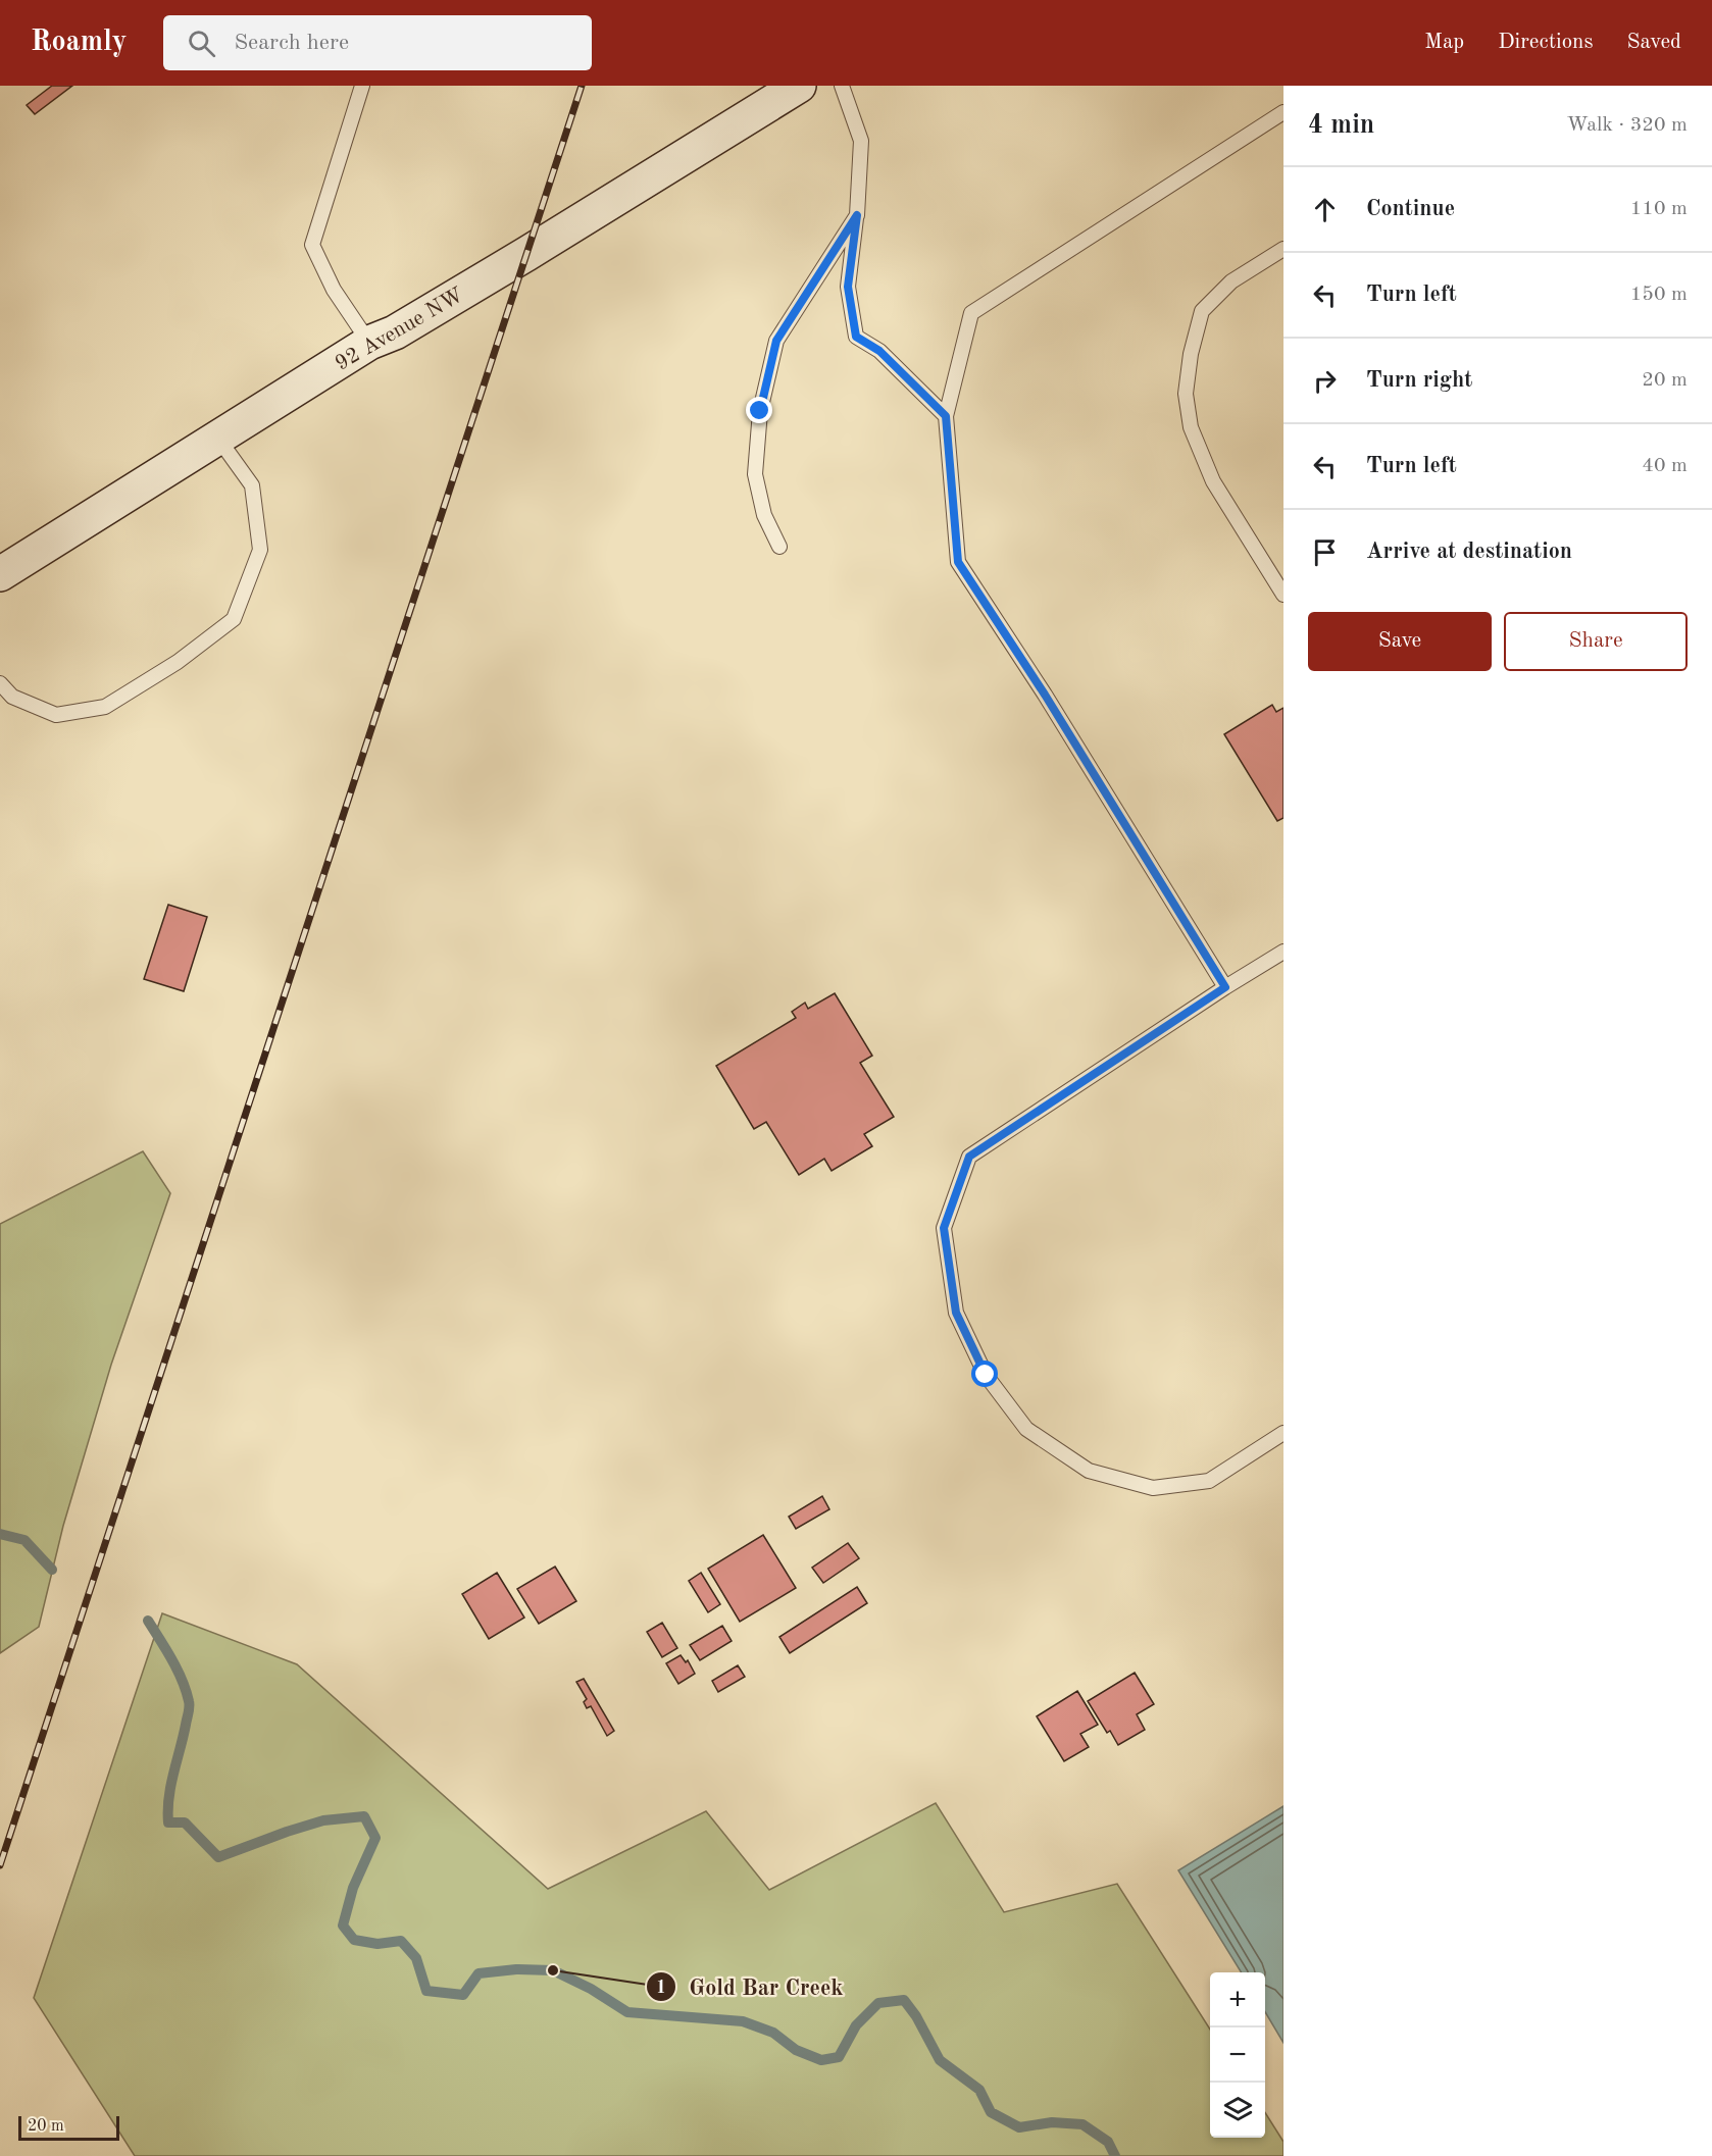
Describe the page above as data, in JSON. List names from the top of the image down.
{
  "streets": {
    "main road": ["92 Avenue NW"]
  },
  "places": ["Gold Bar Creek"],
  "scale_bar": "20 m",
  "page": {
    "header": "Roamly",
    "search": "Search here",
    "nav": ["Map", "Directions", "Saved"],
    "heading": ["4 min", "Walk · 320 m"],
    "list": [
      ["Continue", "110 m"],
      ["Turn left", "150 m"],
      ["Turn right", "20 m"],
      ["Turn left", "40 m"],
      "Arrive at destination"
    ],
    "buttons": ["Save", "Share"],
    "map_buttons": ["+", "−"],
    "scale": "20 m"
  }
}
